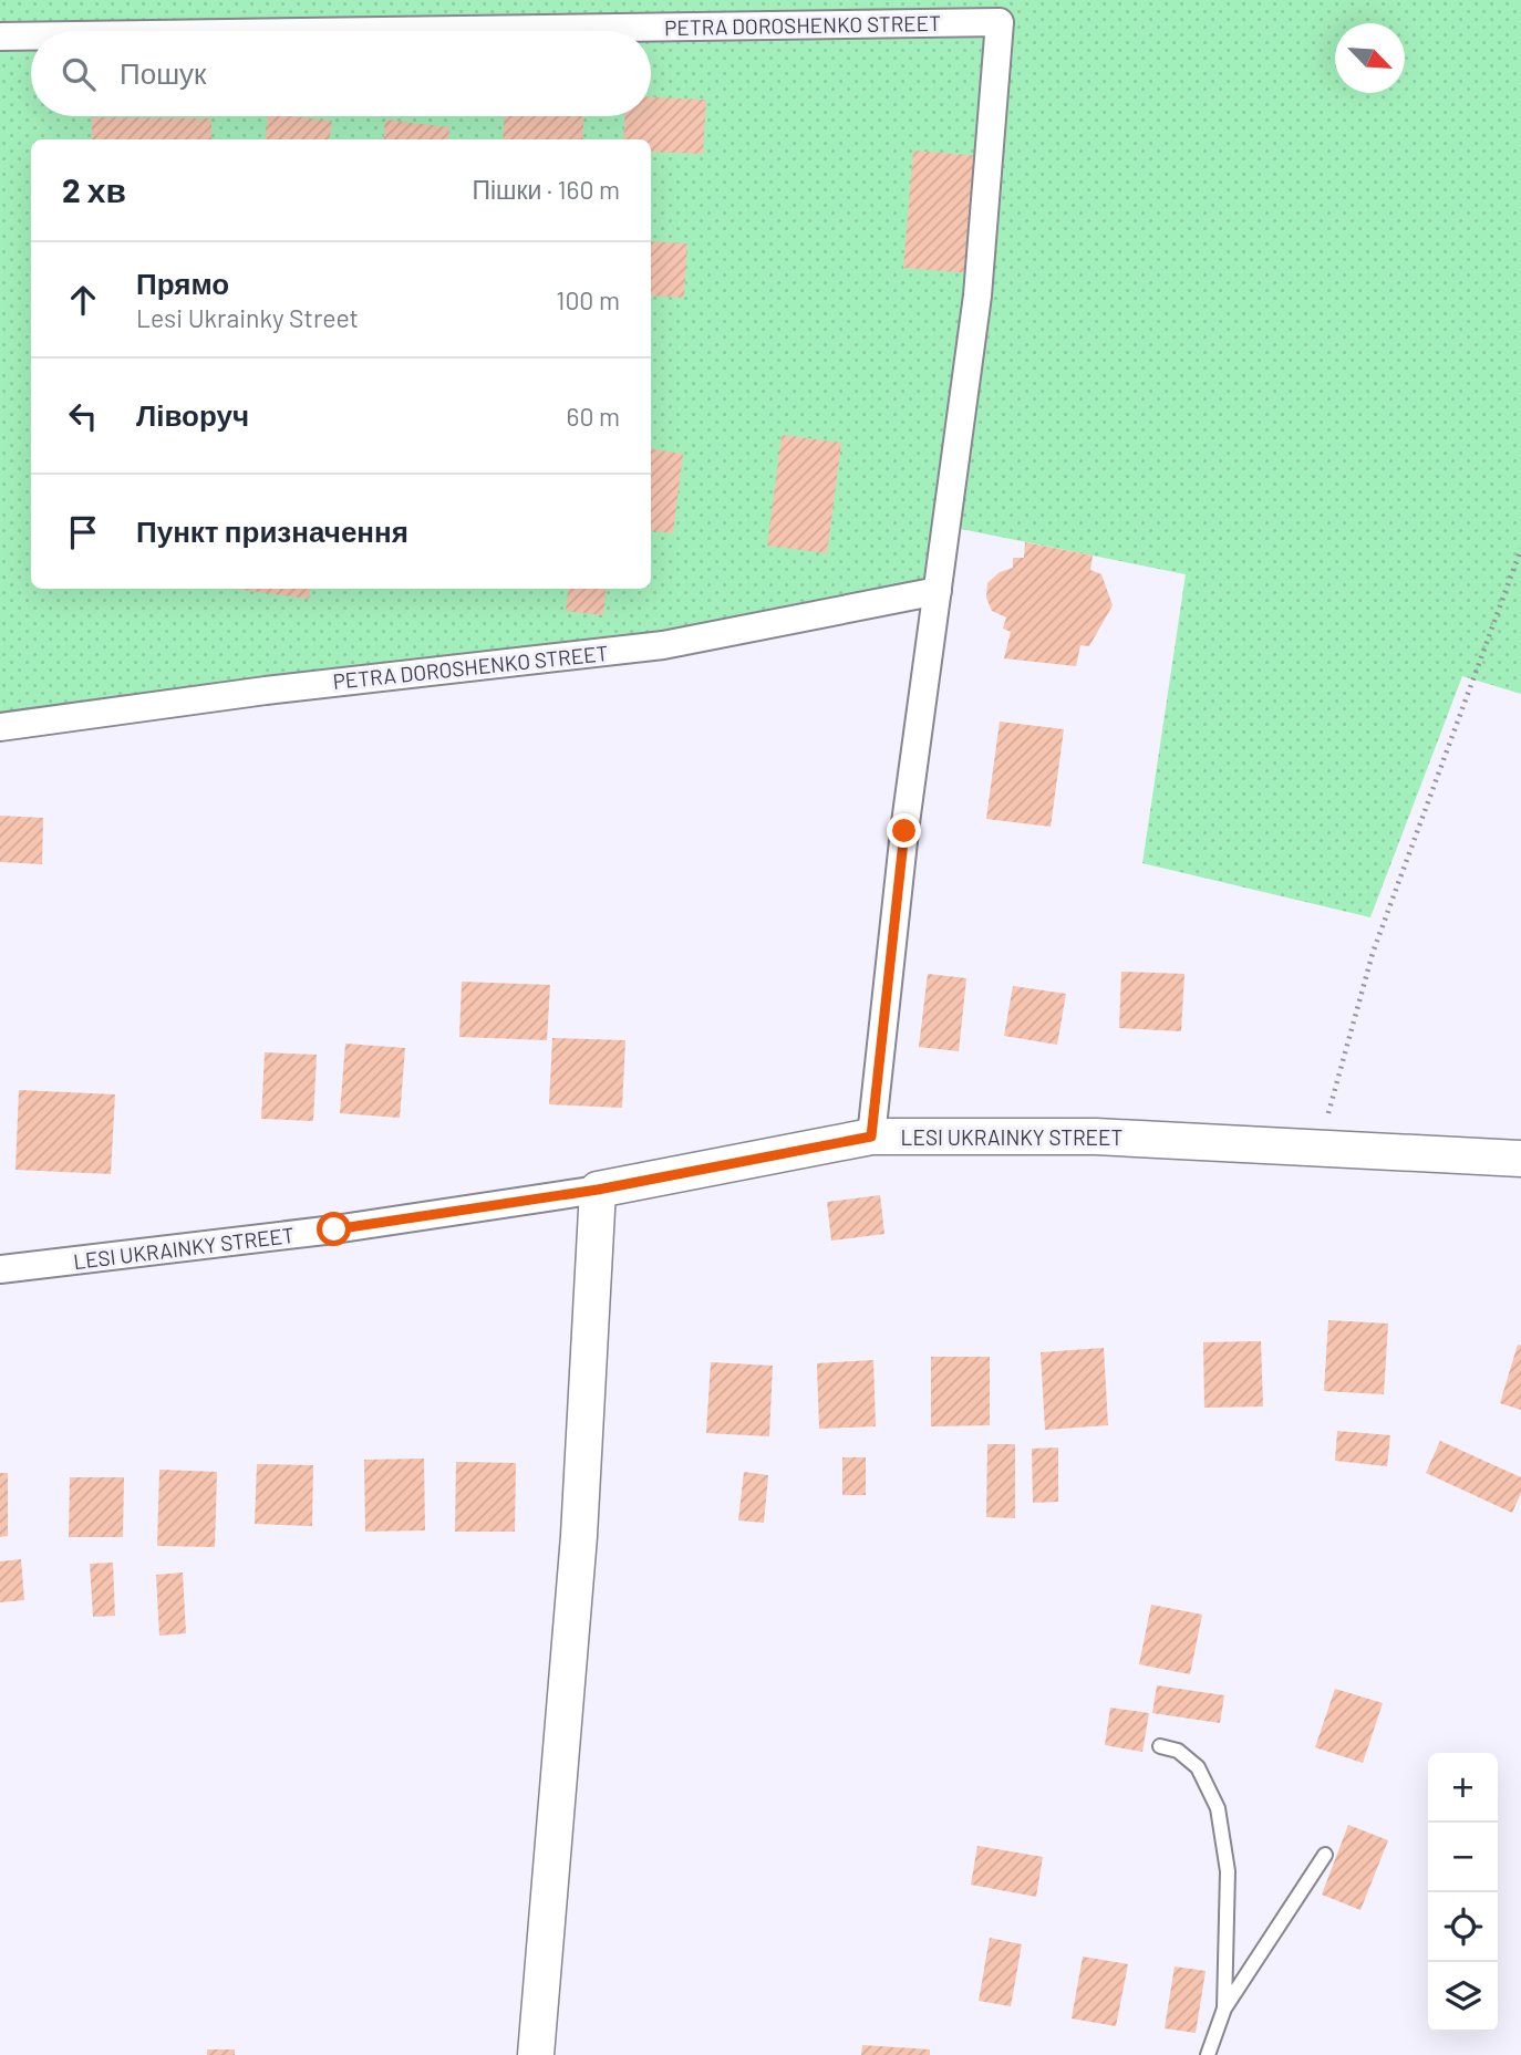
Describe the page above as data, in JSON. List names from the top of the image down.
{
  "streets": {
    "street": ["PETRA DOROSHENKO STREET", "LESI UKRAINKY STREET"]
  },
  "north": "bottom right",
  "page": {
    "search": "Пошук",
    "heading": ["2 хв", "Пішки · 160 m"],
    "list": [
      ["Прямо", "Lesi Ukrainky Street", "100 m"],
      ["Ліворуч", "60 m"],
      "Пункт призначення"
    ],
    "map_buttons": ["+", "−"]
  }
}
